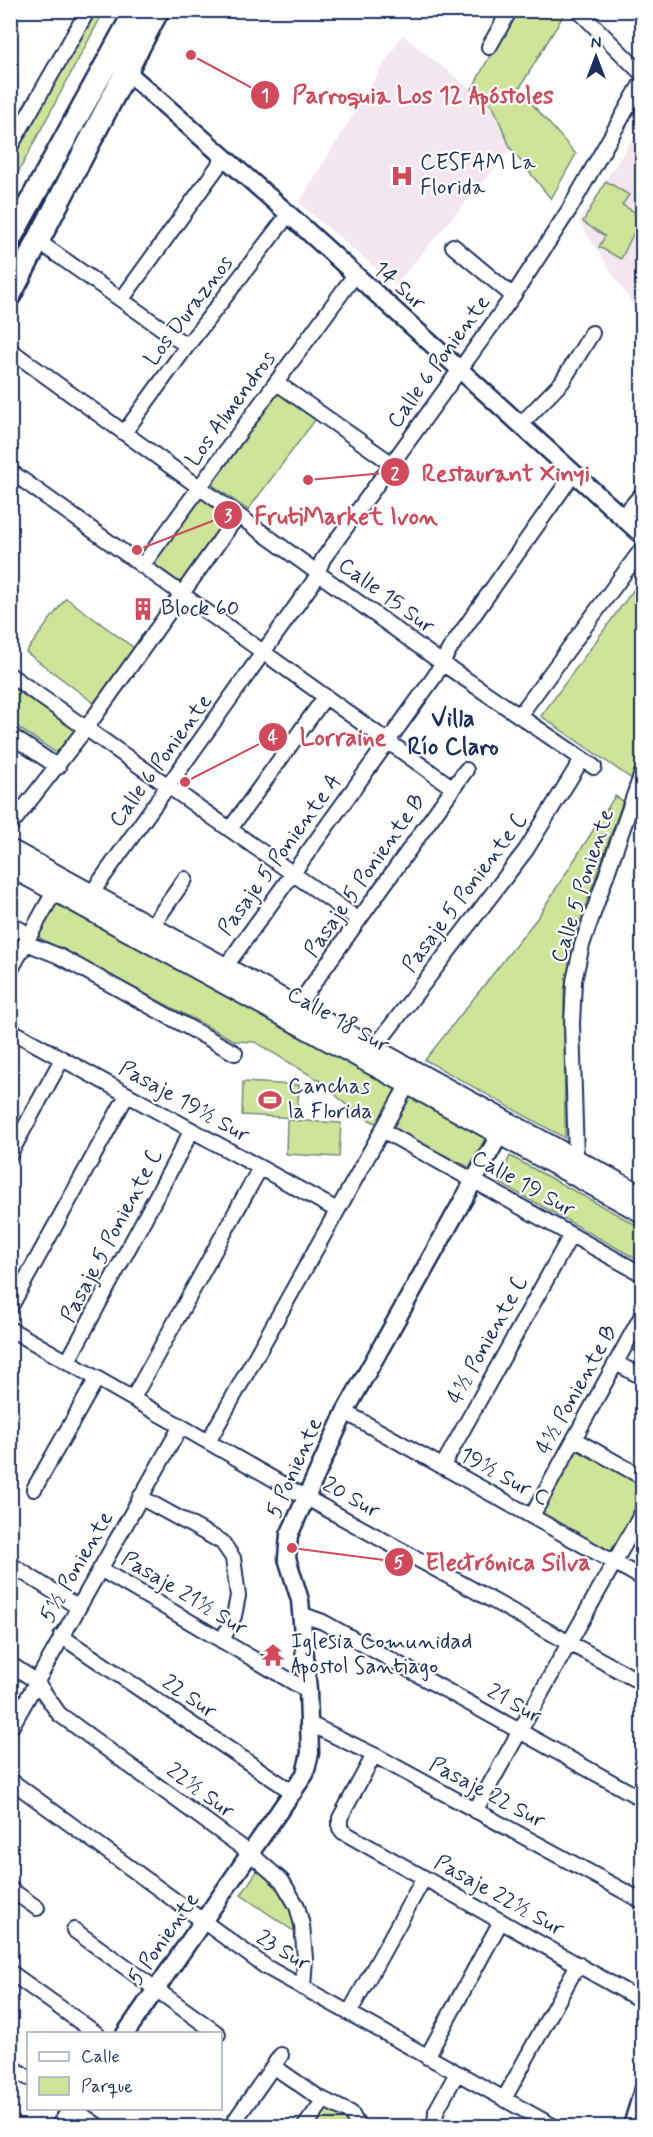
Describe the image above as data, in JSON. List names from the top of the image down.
{
  "streets": {
    "main road": ["Calle 18 Sur"],
    "street": [
      "14 Sur",
      "Los Duraznos",
      "Calle 6 Poniente",
      "Los Almendros",
      "Calle 15 Sur",
      "Pasaje 5 Poniente A",
      "Pasaje 5 Poniente B",
      "Calle 5 Poniente",
      "Pasaje 5 Poniente C",
      "Pasaje 19½ Sur",
      "Calle 19 Sur",
      "4½ Poniente C",
      "4½ Poniente B",
      "5 Poniente",
      "19½ Sur C",
      "20 Sur",
      "5½ Poniente",
      "Pasaje 21½ Sur",
      "22 Sur",
      "21 Sur",
      "22½ Sur",
      "Pasaje 22 Sur",
      "Pasaje 22½ Sur",
      "23 Sur"
    ]
  },
  "crossings": [
    ["14 Sur", "Los Duraznos"],
    ["14 Sur", "Calle 6 Poniente"],
    ["14 Sur", "Los Almendros"],
    ["14 Sur", "Pasaje 5 Poniente A"],
    ["Los Duraznos", "Calle 15 Sur"],
    ["Calle 6 Poniente", "Calle 15 Sur"],
    ["Calle 6 Poniente", "Calle 18 Sur"],
    ["Los Almendros", "Calle 15 Sur"],
    ["Calle 15 Sur", "Pasaje 5 Poniente A"],
    ["Calle 15 Sur", "Pasaje 5 Poniente C"],
    ["Pasaje 5 Poniente A", "Calle 18 Sur"],
    ["Pasaje 5 Poniente B", "Calle 18 Sur"],
    ["Calle 5 Poniente", "Calle 18 Sur"],
    ["Pasaje 5 Poniente C", "Calle 18 Sur"],
    ["Pasaje 5 Poniente C", "Pasaje 19½ Sur"],
    ["Pasaje 5 Poniente C", "20 Sur"],
    ["Calle 18 Sur", "5 Poniente"],
    ["Calle 19 Sur", "4½ Poniente C"],
    ["Calle 19 Sur", "5 Poniente"],
    ["4½ Poniente C", "19½ Sur C"],
    ["4½ Poniente B", "19½ Sur C"],
    ["5 Poniente", "19½ Sur C"],
    ["5 Poniente", "20 Sur"],
    ["5 Poniente", "Pasaje 21½ Sur"],
    ["5 Poniente", "22 Sur"],
    ["5 Poniente", "21 Sur"],
    ["5 Poniente", "22½ Sur"],
    ["5 Poniente", "Pasaje 22 Sur"],
    ["5 Poniente", "23 Sur"],
    ["20 Sur", "5½ Poniente"],
    ["5½ Poniente", "Pasaje 21½ Sur"],
    ["5½ Poniente", "22 Sur"],
    ["5½ Poniente", "22½ Sur"],
    ["22½ Sur", "23 Sur"],
    ["Pasaje 22 Sur", "Pasaje 22½ Sur"]
  ],
  "districts": ["Villa Río Claro"],
  "places": {
    "other": [
      "Parroquia Los 12 Apóstoles",
      "Restaurant Xinyi",
      "FrutiMarket Ivon",
      "Lorraine",
      "Electrónica Silva"
    ],
    "hospital": ["CESFAM La Florida"],
    "building": ["Block 60"],
    "sports": ["Canchas la Florida"],
    "temple": ["Iglesia Comunidad Apostol Santiago"]
  },
  "legend": ["Calle", "Parque"],
  "north": "top"
}
